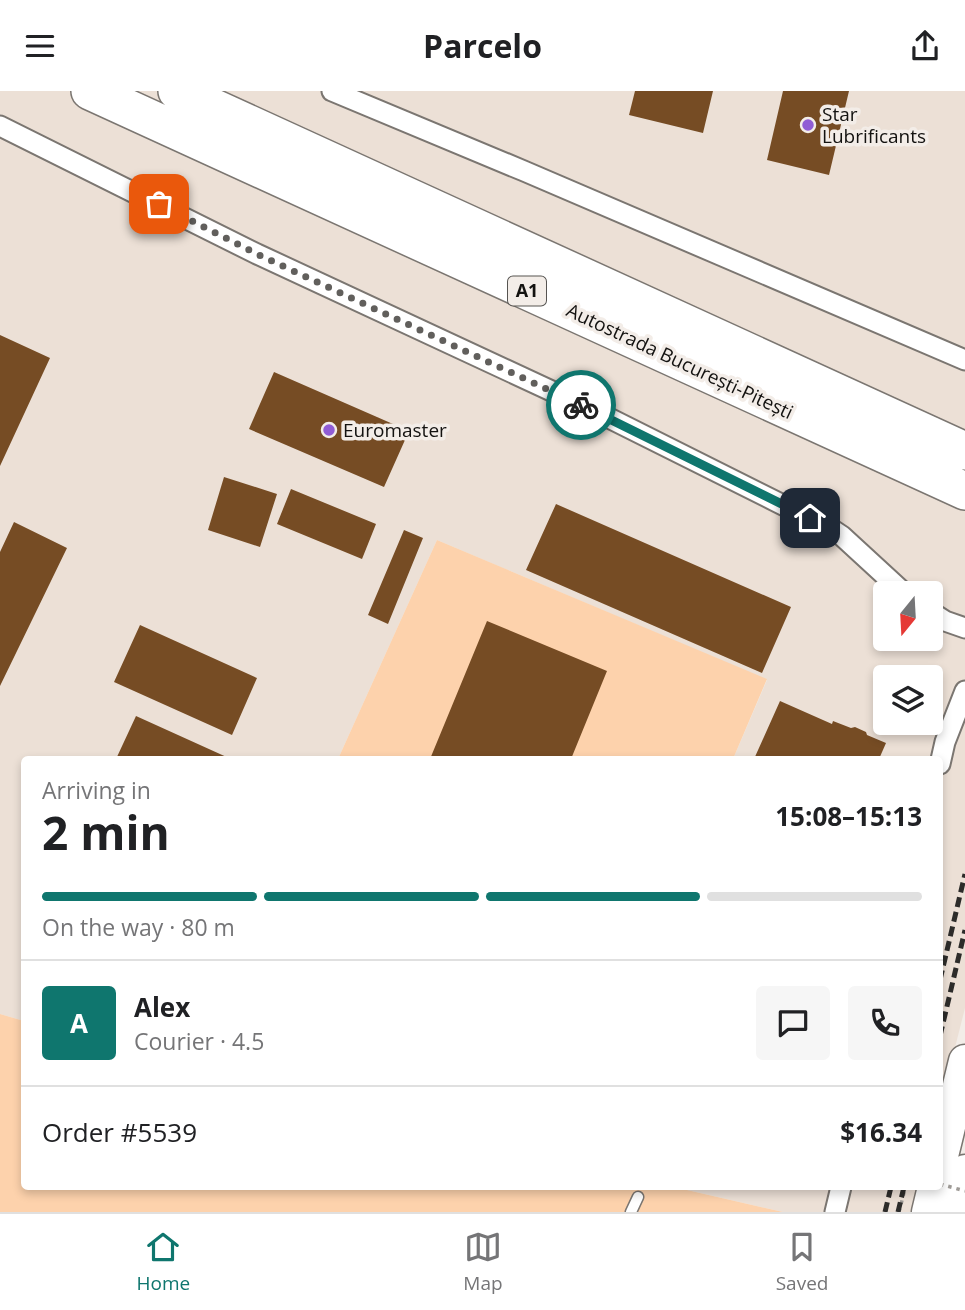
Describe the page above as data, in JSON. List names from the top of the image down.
{
  "streets": {
    "highway": ["A1", "Autostrada București-Pitești"]
  },
  "places": ["Star Lubrificants", "Euromaster"],
  "north": "bottom",
  "page": {
    "header": "Parcelo",
    "heading": ["2 min", "Arriving in", "15:08–15:13"],
    "panel": [
      "Alex",
      "Courier · 4.5",
      "Order #5539",
      "$16.34"
    ],
    "bar": "On the way · 80 m",
    "round": "A",
    "tabs": ["Home", "Map", "Saved"]
  }
}
